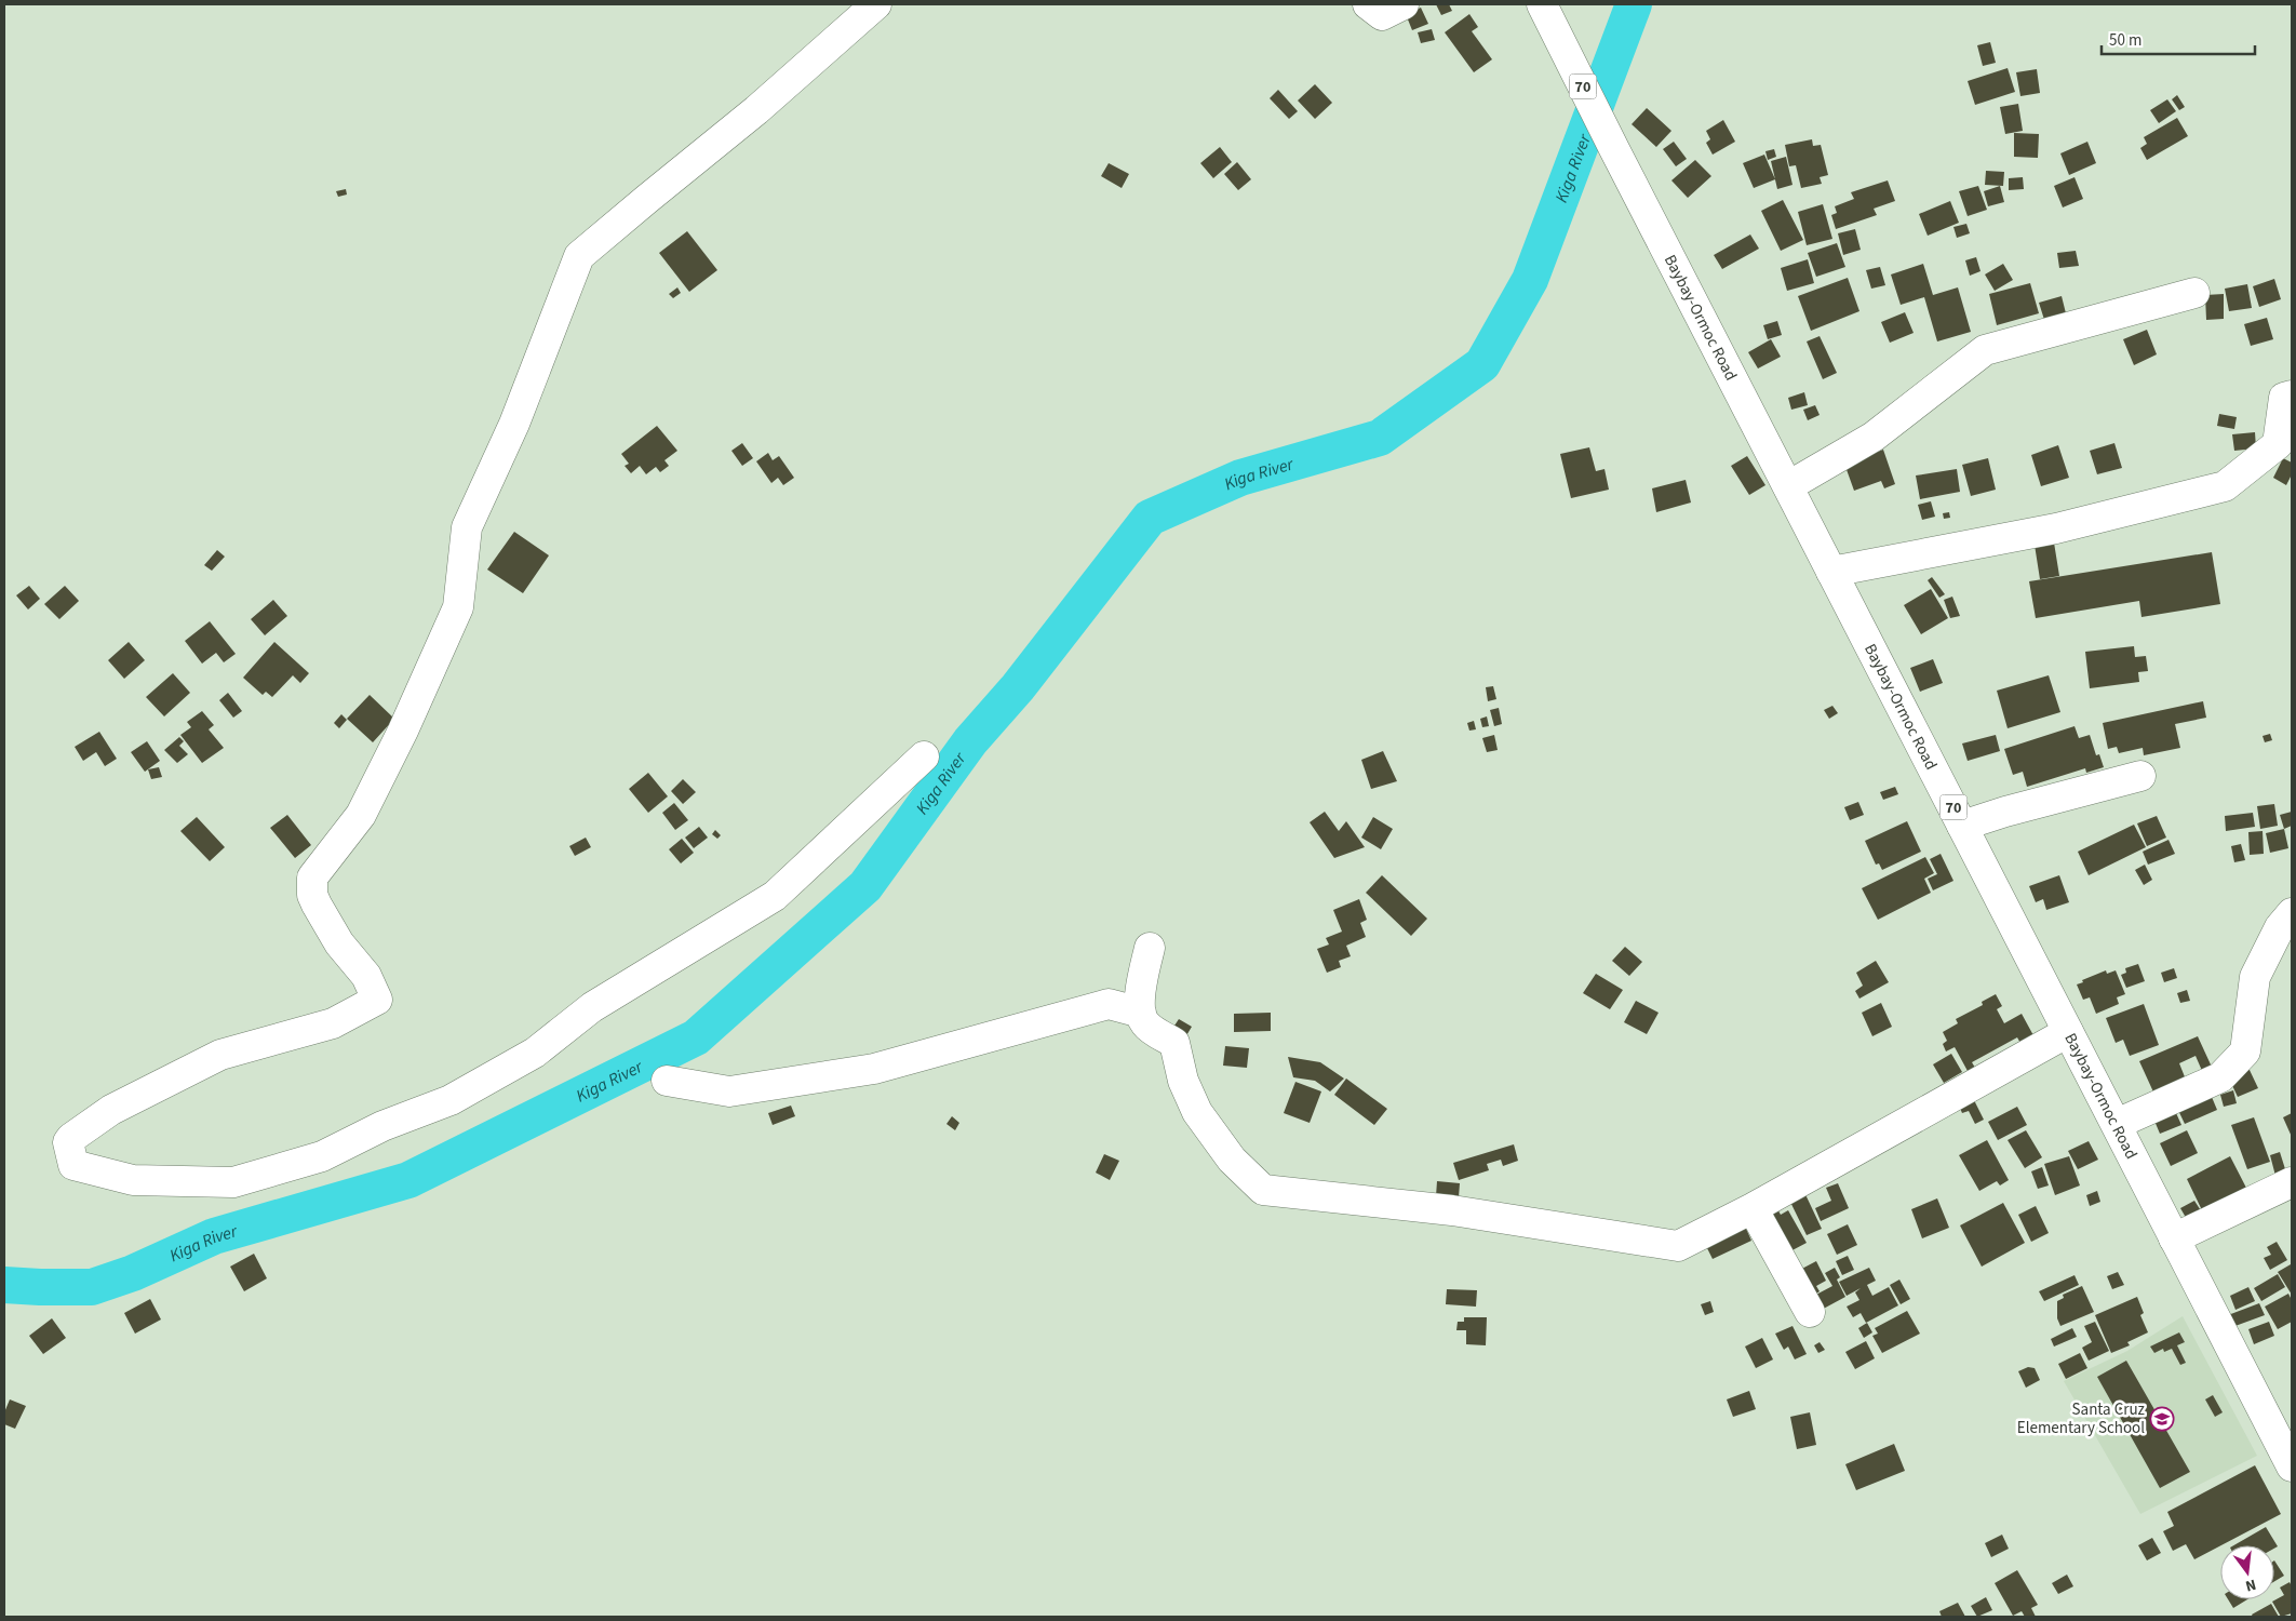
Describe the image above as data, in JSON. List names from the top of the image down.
{
  "streets": {
    "main road": ["70", "Baybay-Ormoc Road"]
  },
  "water": ["Kiga River"],
  "places": {
    "school or university": ["Santa Cruz Elementary School"]
  },
  "scale_bar": "50 m",
  "north": "bottom"
}
